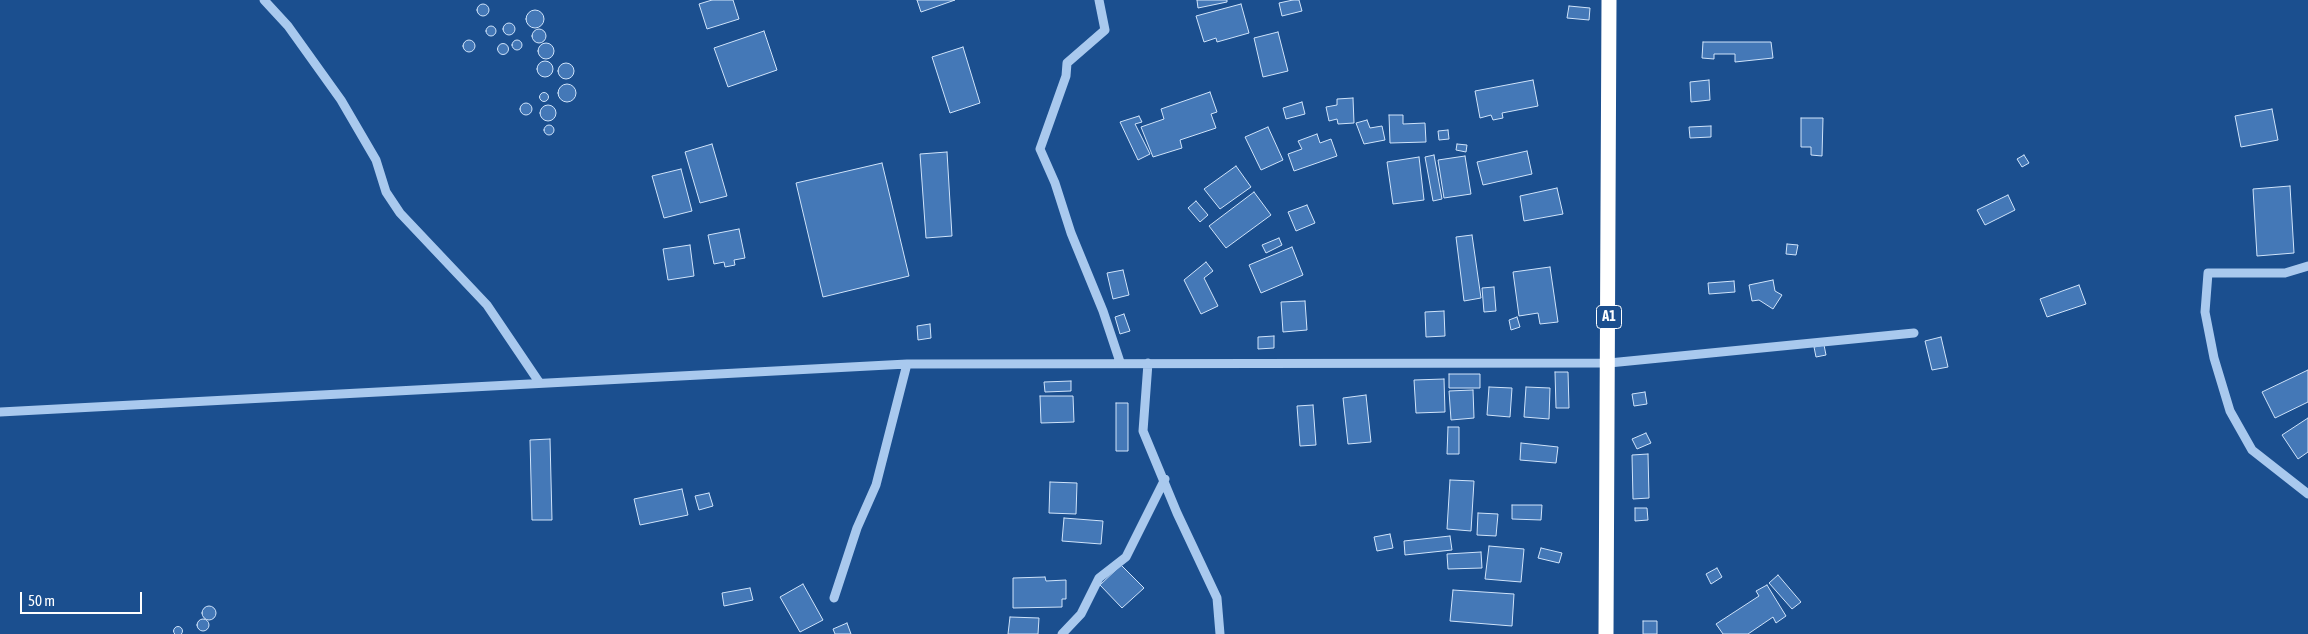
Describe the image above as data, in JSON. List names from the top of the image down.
{
  "streets": {
    "highway": ["A1"]
  },
  "scale_bar": "50 m"
}
